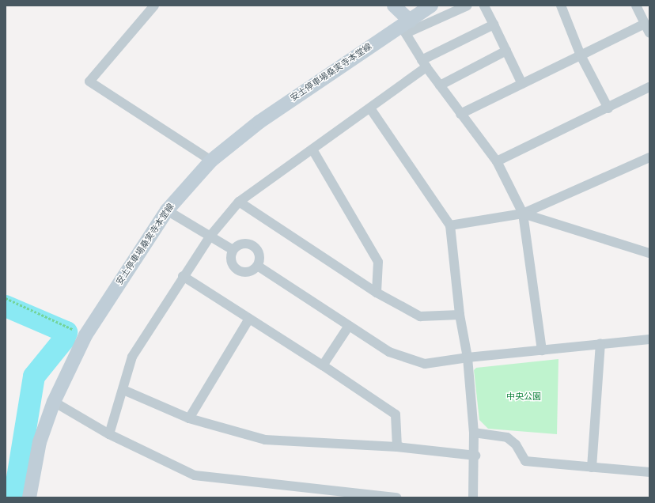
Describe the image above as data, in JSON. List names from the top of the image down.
{
  "streets": {
    "main road": ["安土停車場桑実寺本堂線"]
  },
  "parks": ["中央公園"]
}
